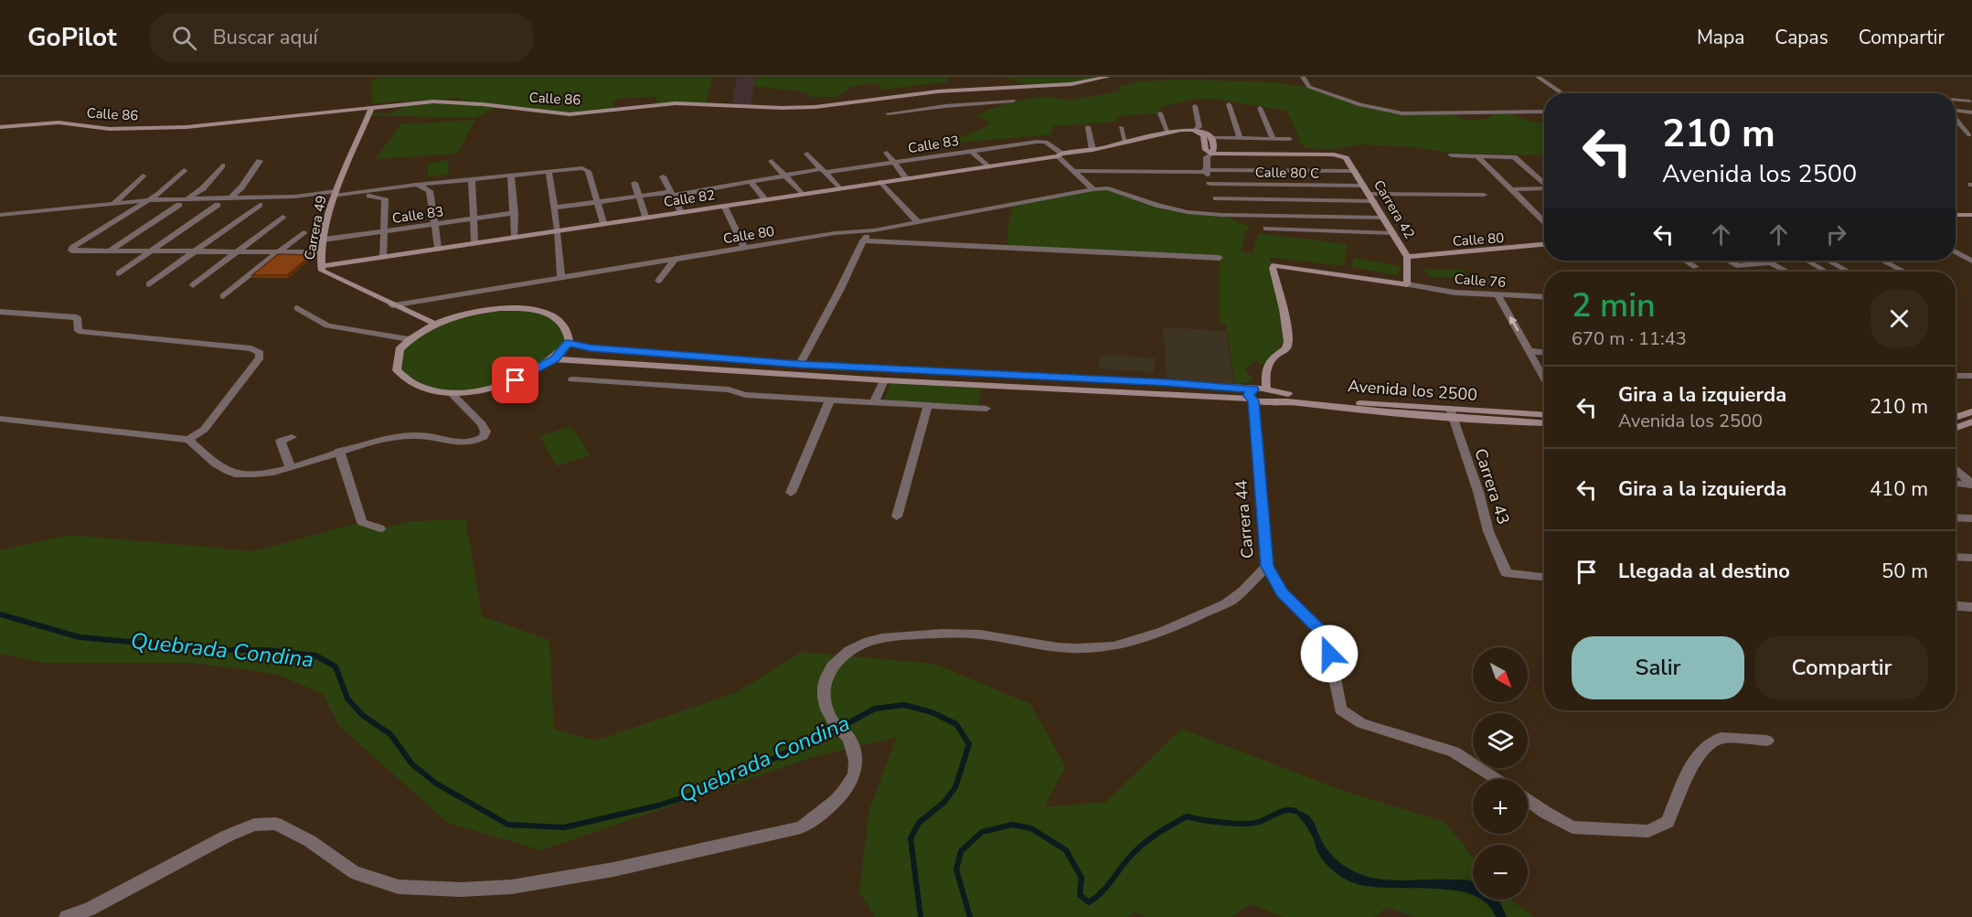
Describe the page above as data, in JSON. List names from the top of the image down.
{
  "streets": {
    "main road": [
      "Calle 86",
      "Calle 82",
      "Carrera 42",
      "Carrera 49",
      "Calle 80",
      "Calle 76",
      "Avenida los 2500",
      "Carrera 44"
    ],
    "street": ["Calle 83", "Calle 80 C", "Carrera 43"]
  },
  "crossings": [
    ["Calle 86", "Carrera 49"],
    ["Calle 83", "Calle 82"],
    ["Calle 83", "Carrera 49"],
    ["Calle 80 C", "Carrera 42"],
    ["Calle 82", "Carrera 49"],
    ["Carrera 42", "Calle 80"],
    ["Carrera 42", "Calle 76"],
    ["Carrera 49", "Calle 80"],
    ["Calle 76", "Carrera 44"],
    ["Avenida los 2500", "Carrera 43"],
    ["Avenida los 2500", "Carrera 44"]
  ],
  "water": ["Quebrada Condina"],
  "north": "bottom right",
  "page": {
    "header": "GoPilot",
    "search": "Buscar aquí",
    "nav": ["Mapa", "Capas", "Compartir"],
    "turn": ["210 m", "Avenida los 2500"],
    "heading": ["2 min", "670 m · 11:43"],
    "list": [
      {
        "name": "Gira a la izquierda",
        "note": "Avenida los 2500",
        "value": "210 m"
      },
      {
        "name": "Gira a la izquierda",
        "value": "410 m"
      },
      {
        "name": "Llegada al destino",
        "value": "50 m"
      }
    ],
    "buttons": ["Salir", "Compartir"],
    "map_buttons": ["+", "−"]
  }
}
